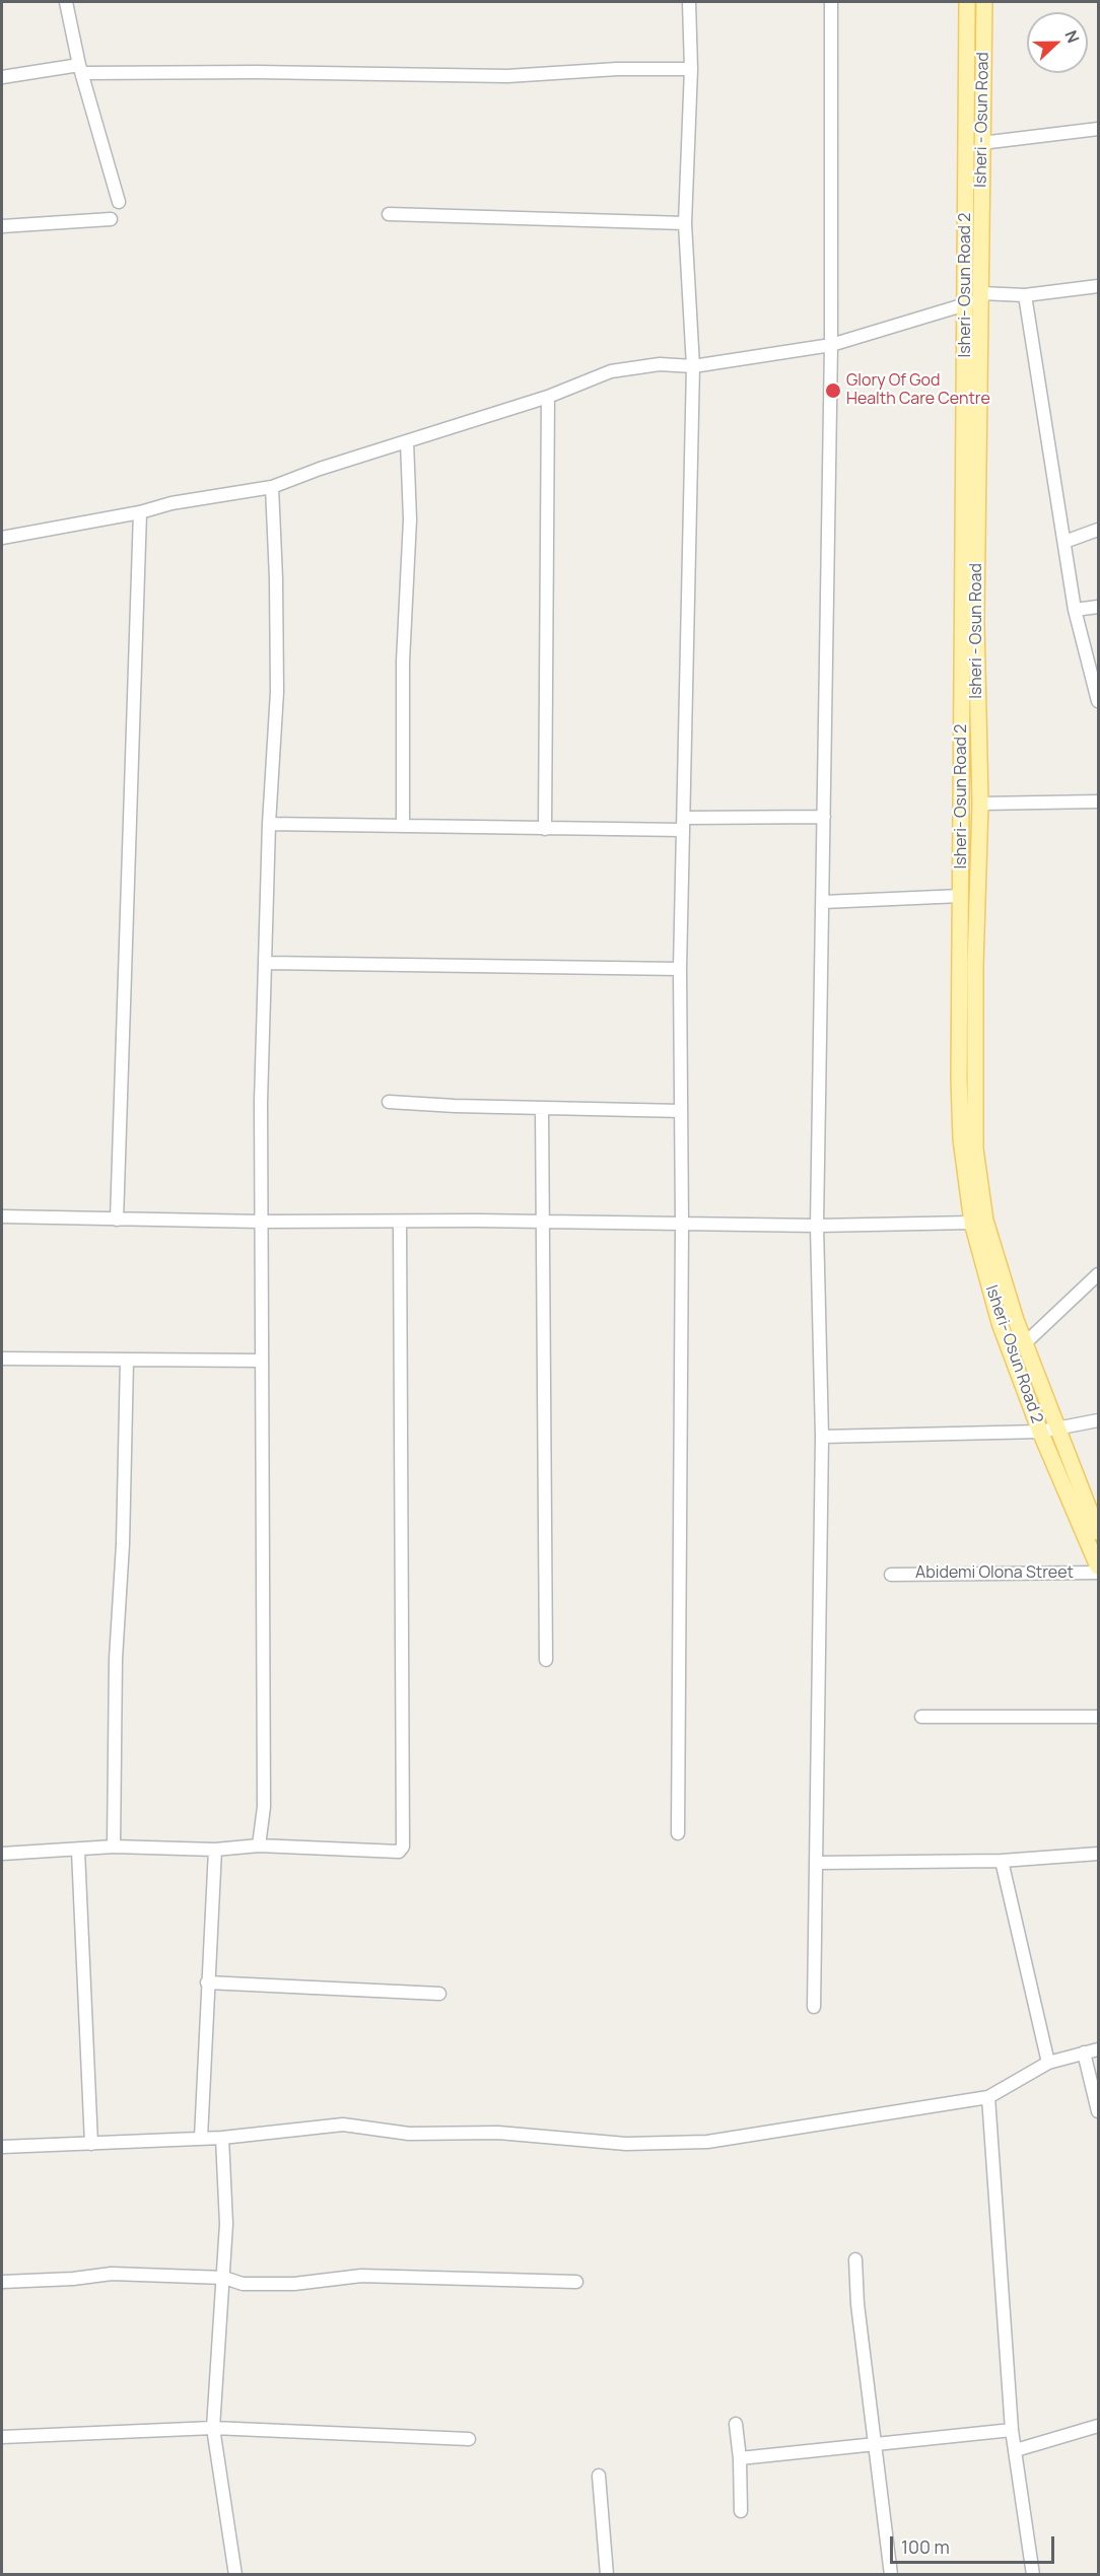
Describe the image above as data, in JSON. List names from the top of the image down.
{
  "streets": {
    "main road": ["Isheri - Osun Road", "Isheri- Osun Road 2"],
    "street": ["Abidemi Olona Street"]
  },
  "crossings": [
    ["Isheri - Osun Road", "Isheri- Osun Road 2"]
  ],
  "places": ["Glory Of God Health Care Centre"],
  "scale_bar": "100 m",
  "north": "right"
}
